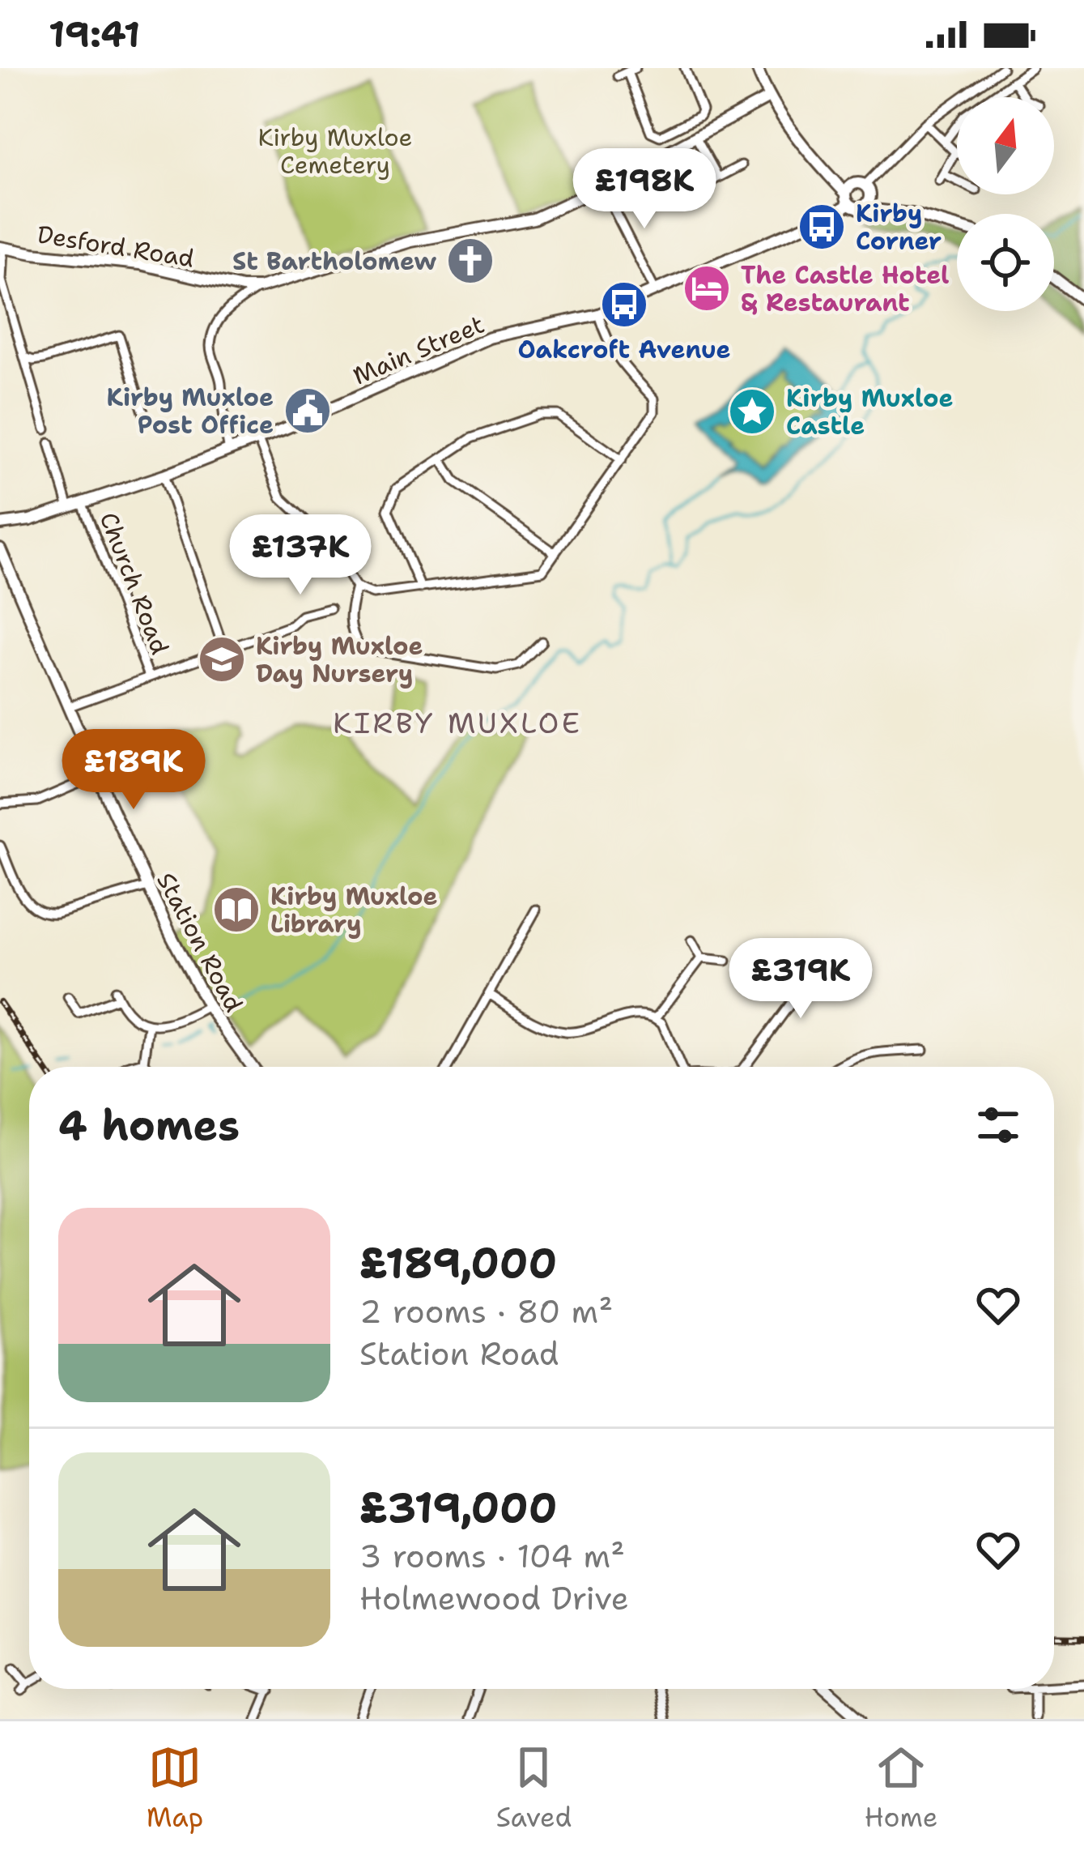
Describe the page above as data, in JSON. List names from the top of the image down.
{
  "streets": {
    "street": [
      "Desford Road",
      "Main Street",
      "Church Road",
      "Station Road"
    ]
  },
  "crossings": [
    ["Main Street", "Church Road"]
  ],
  "districts": ["KIRBY MUXLOE"],
  "parks": ["Kirby Muxloe Cemetery"],
  "places": {
    "bus stop": ["Kirby Corner", "Oakcroft Avenue"],
    "church": ["St Bartholomew"],
    "hotel": ["The Castle Hotel & Restaurant"],
    "public building": ["Kirby Muxloe Post Office"],
    "place": ["Kirby Muxloe Castle"],
    "school or university": ["Kirby Muxloe Day Nursery"],
    "library": ["Kirby Muxloe Library"]
  },
  "north": "top",
  "page": {
    "status": "19:41",
    "price": [
      "£198K",
      "£137K",
      "£189K",
      "£319K"
    ],
    "heading": "4 homes",
    "list": [
      {
        "name": "£189,000",
        "note": "2 rooms · 80 m² · Station Road"
      },
      {
        "name": "£319,000",
        "note": "3 rooms · 104 m² · Holmewood Drive"
      }
    ],
    "tabs": ["Map", "Saved", "Home"]
  }
}
